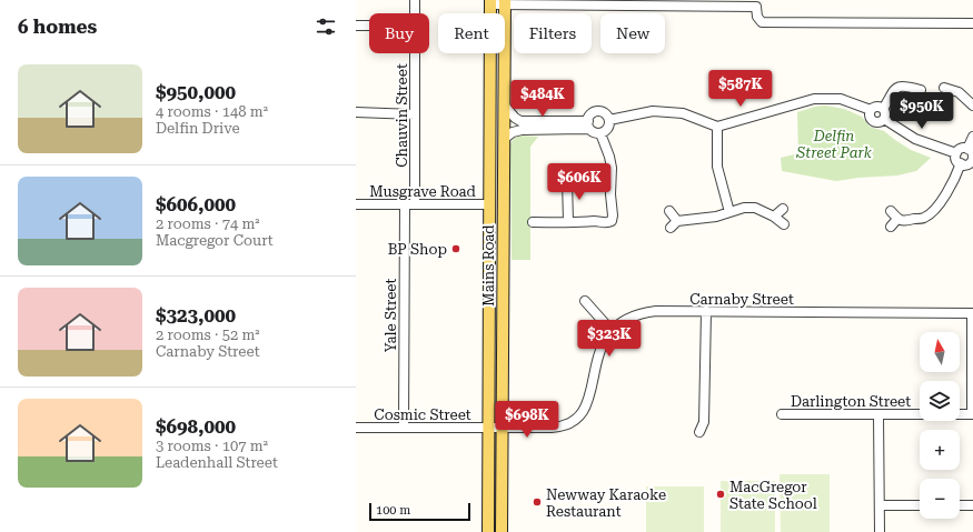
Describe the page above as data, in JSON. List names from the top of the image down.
{
  "streets": {
    "main road": ["Mains Road"],
    "street": [
      "Chauvin Street",
      "Musgrave Road",
      "Carnaby Street",
      "Yale Street",
      "Darlington Street",
      "Cosmic Street"
    ]
  },
  "crossings": [
    ["Chauvin Street", "Musgrave Road"],
    ["Musgrave Road", "Mains Road"],
    ["Musgrave Road", "Yale Street"],
    ["Mains Road", "Carnaby Street"],
    ["Mains Road", "Cosmic Street"],
    ["Yale Street", "Cosmic Street"]
  ],
  "parks": ["Delfin Street Park"],
  "places": ["BP Shop", "MacGregor State School", "Newway Karaoke Restaurant"],
  "scale_bar": "100 m",
  "north": "top",
  "page": {
    "heading": "6 homes",
    "chip": [
      "Buy",
      "Rent",
      "Filters",
      "New"
    ],
    "list": [
      {
        "name": "$950,000",
        "note": "4 rooms · 148 m² · Delfin Drive"
      },
      {
        "name": "$606,000",
        "note": "2 rooms · 74 m² · Macgregor Court"
      },
      {
        "name": "$323,000",
        "note": "2 rooms · 52 m² · Carnaby Street"
      },
      {
        "name": "$698,000",
        "note": "3 rooms · 107 m² · Leadenhall Street"
      }
    ],
    "price": [
      "$587K",
      "$484K",
      "$950K",
      "$606K",
      "$323K",
      "$698K"
    ],
    "map_buttons": ["+", "−"],
    "scale": "100 m"
  }
}
